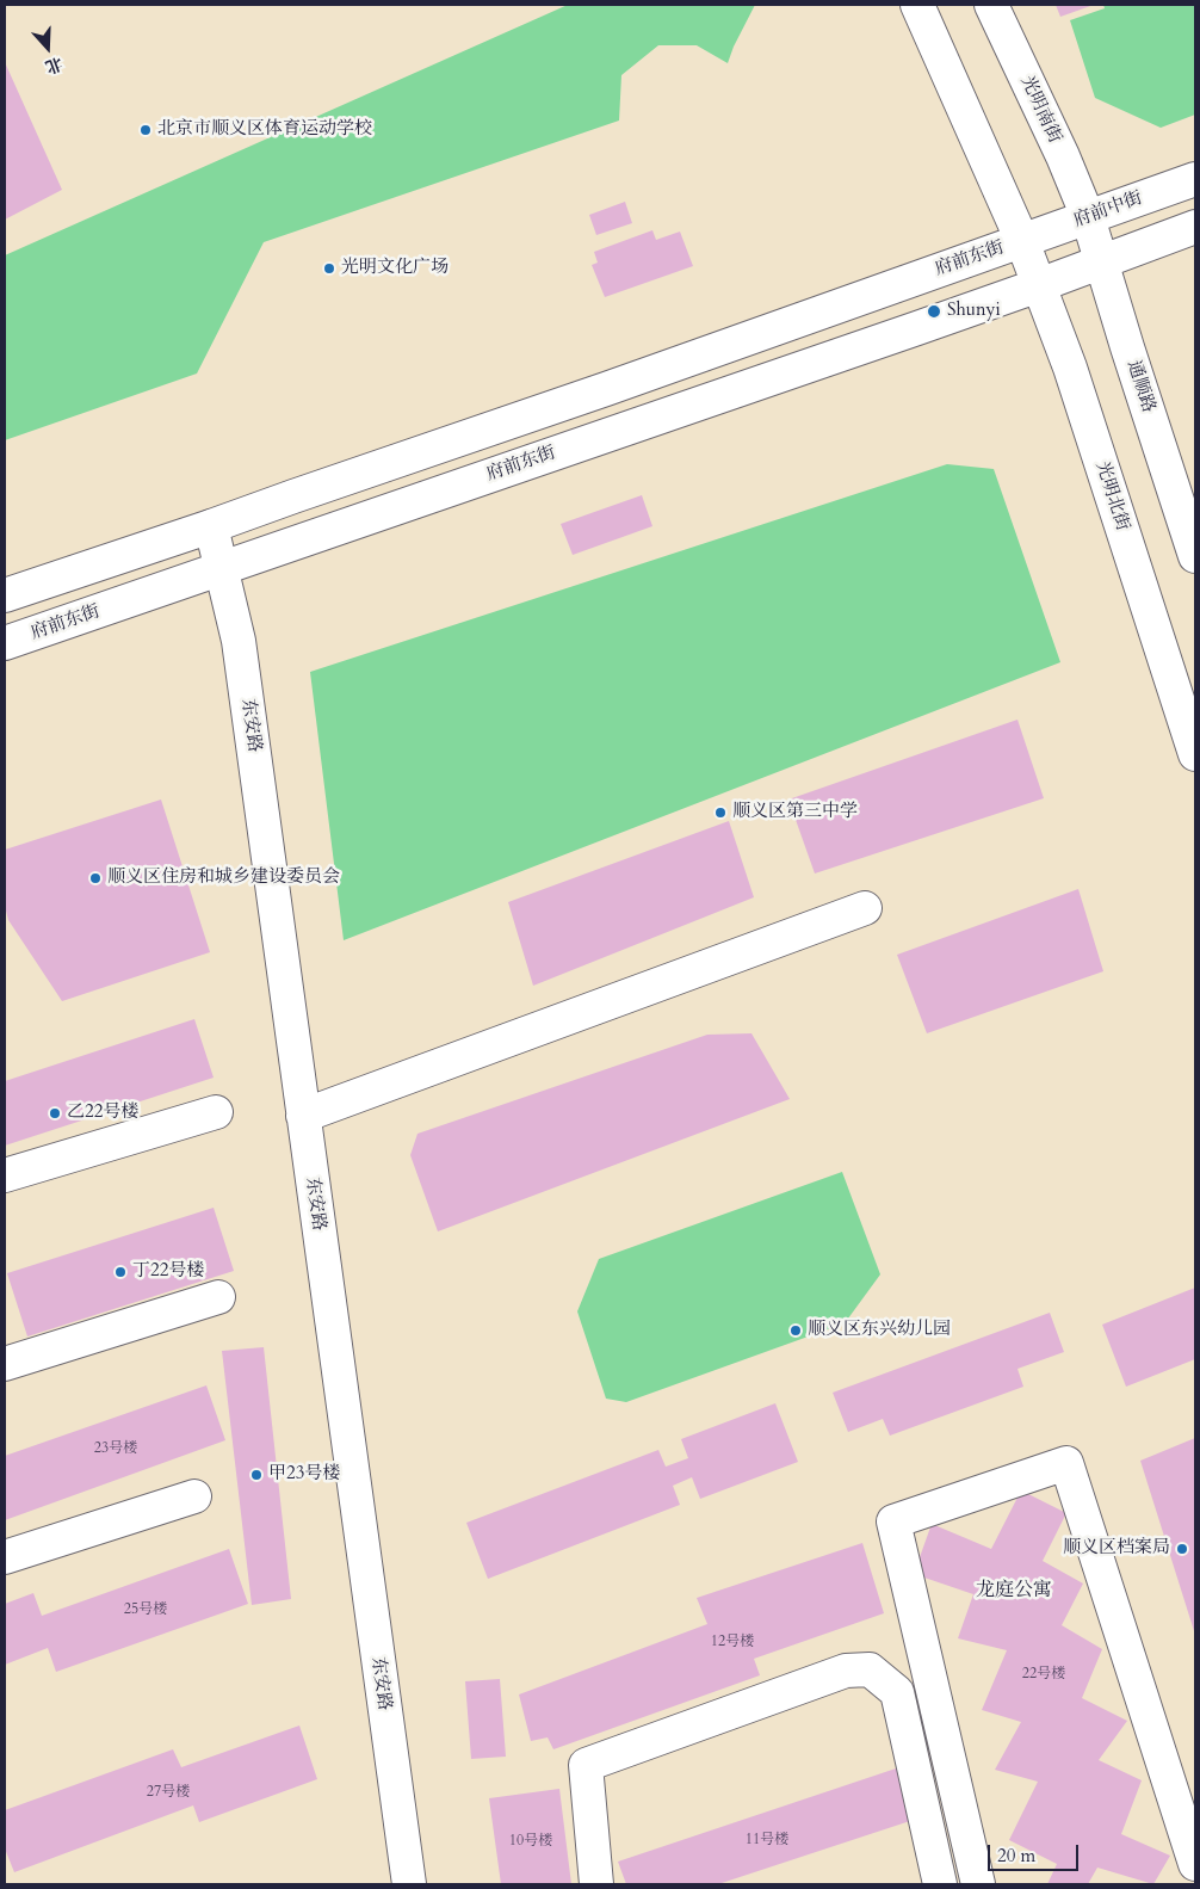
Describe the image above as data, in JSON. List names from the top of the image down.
{
  "streets": {
    "main road": [
      "光明南街",
      "府前中街",
      "府前东街",
      "通顺路",
      "光明北街",
      "东安路"
    ]
  },
  "crossings": [
    ["光明南街", "府前中街"],
    ["光明南街", "通顺路"],
    ["府前中街", "府前东街"],
    ["府前中街", "通顺路"],
    ["府前中街", "光明北街"],
    ["府前东街", "光明北街"],
    ["府前东街", "东安路"]
  ],
  "districts": ["龙庭公寓"],
  "places": [
    "北京市顺义区体育运动学校",
    "光明文化广场",
    "Shunyi",
    "顺义区第三中学",
    "顺义区住房和城乡建设委员会",
    "乙22号楼",
    "丁22号楼",
    "顺义区东兴幼儿园",
    "甲23号楼",
    "顺义区档案局"
  ],
  "house_numbers": [
    "23号楼",
    "25号楼",
    "12号楼",
    "22号楼",
    "27号楼",
    "11号楼",
    "10号楼"
  ],
  "scale_bar": "20 m",
  "north": "bottom"
}
